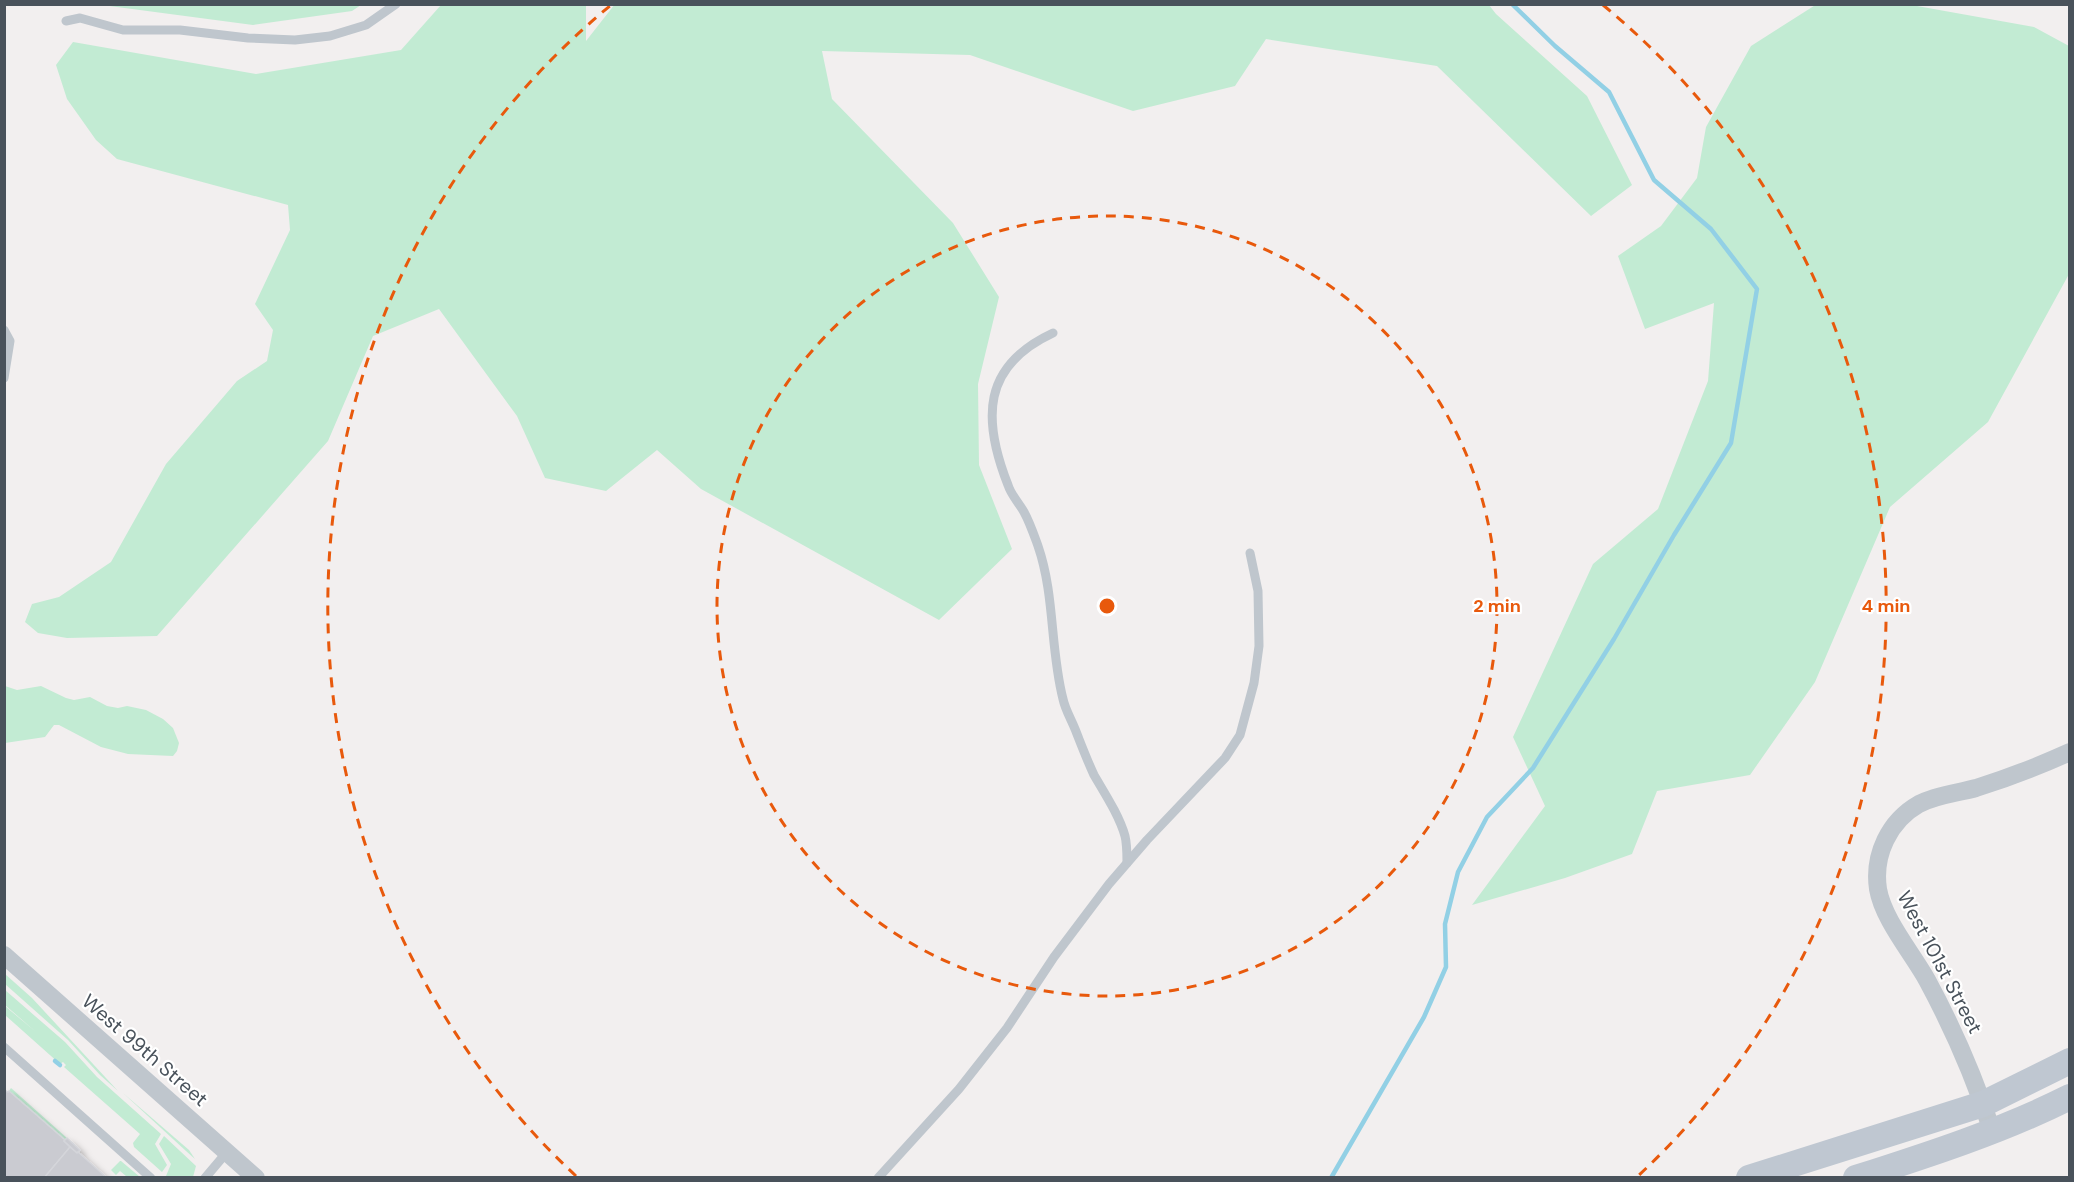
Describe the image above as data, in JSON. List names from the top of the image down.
{
  "streets": {
    "street": ["West 101st Street", "West 99th Street"]
  },
  "rings": ["2 min", "4 min"]
}
